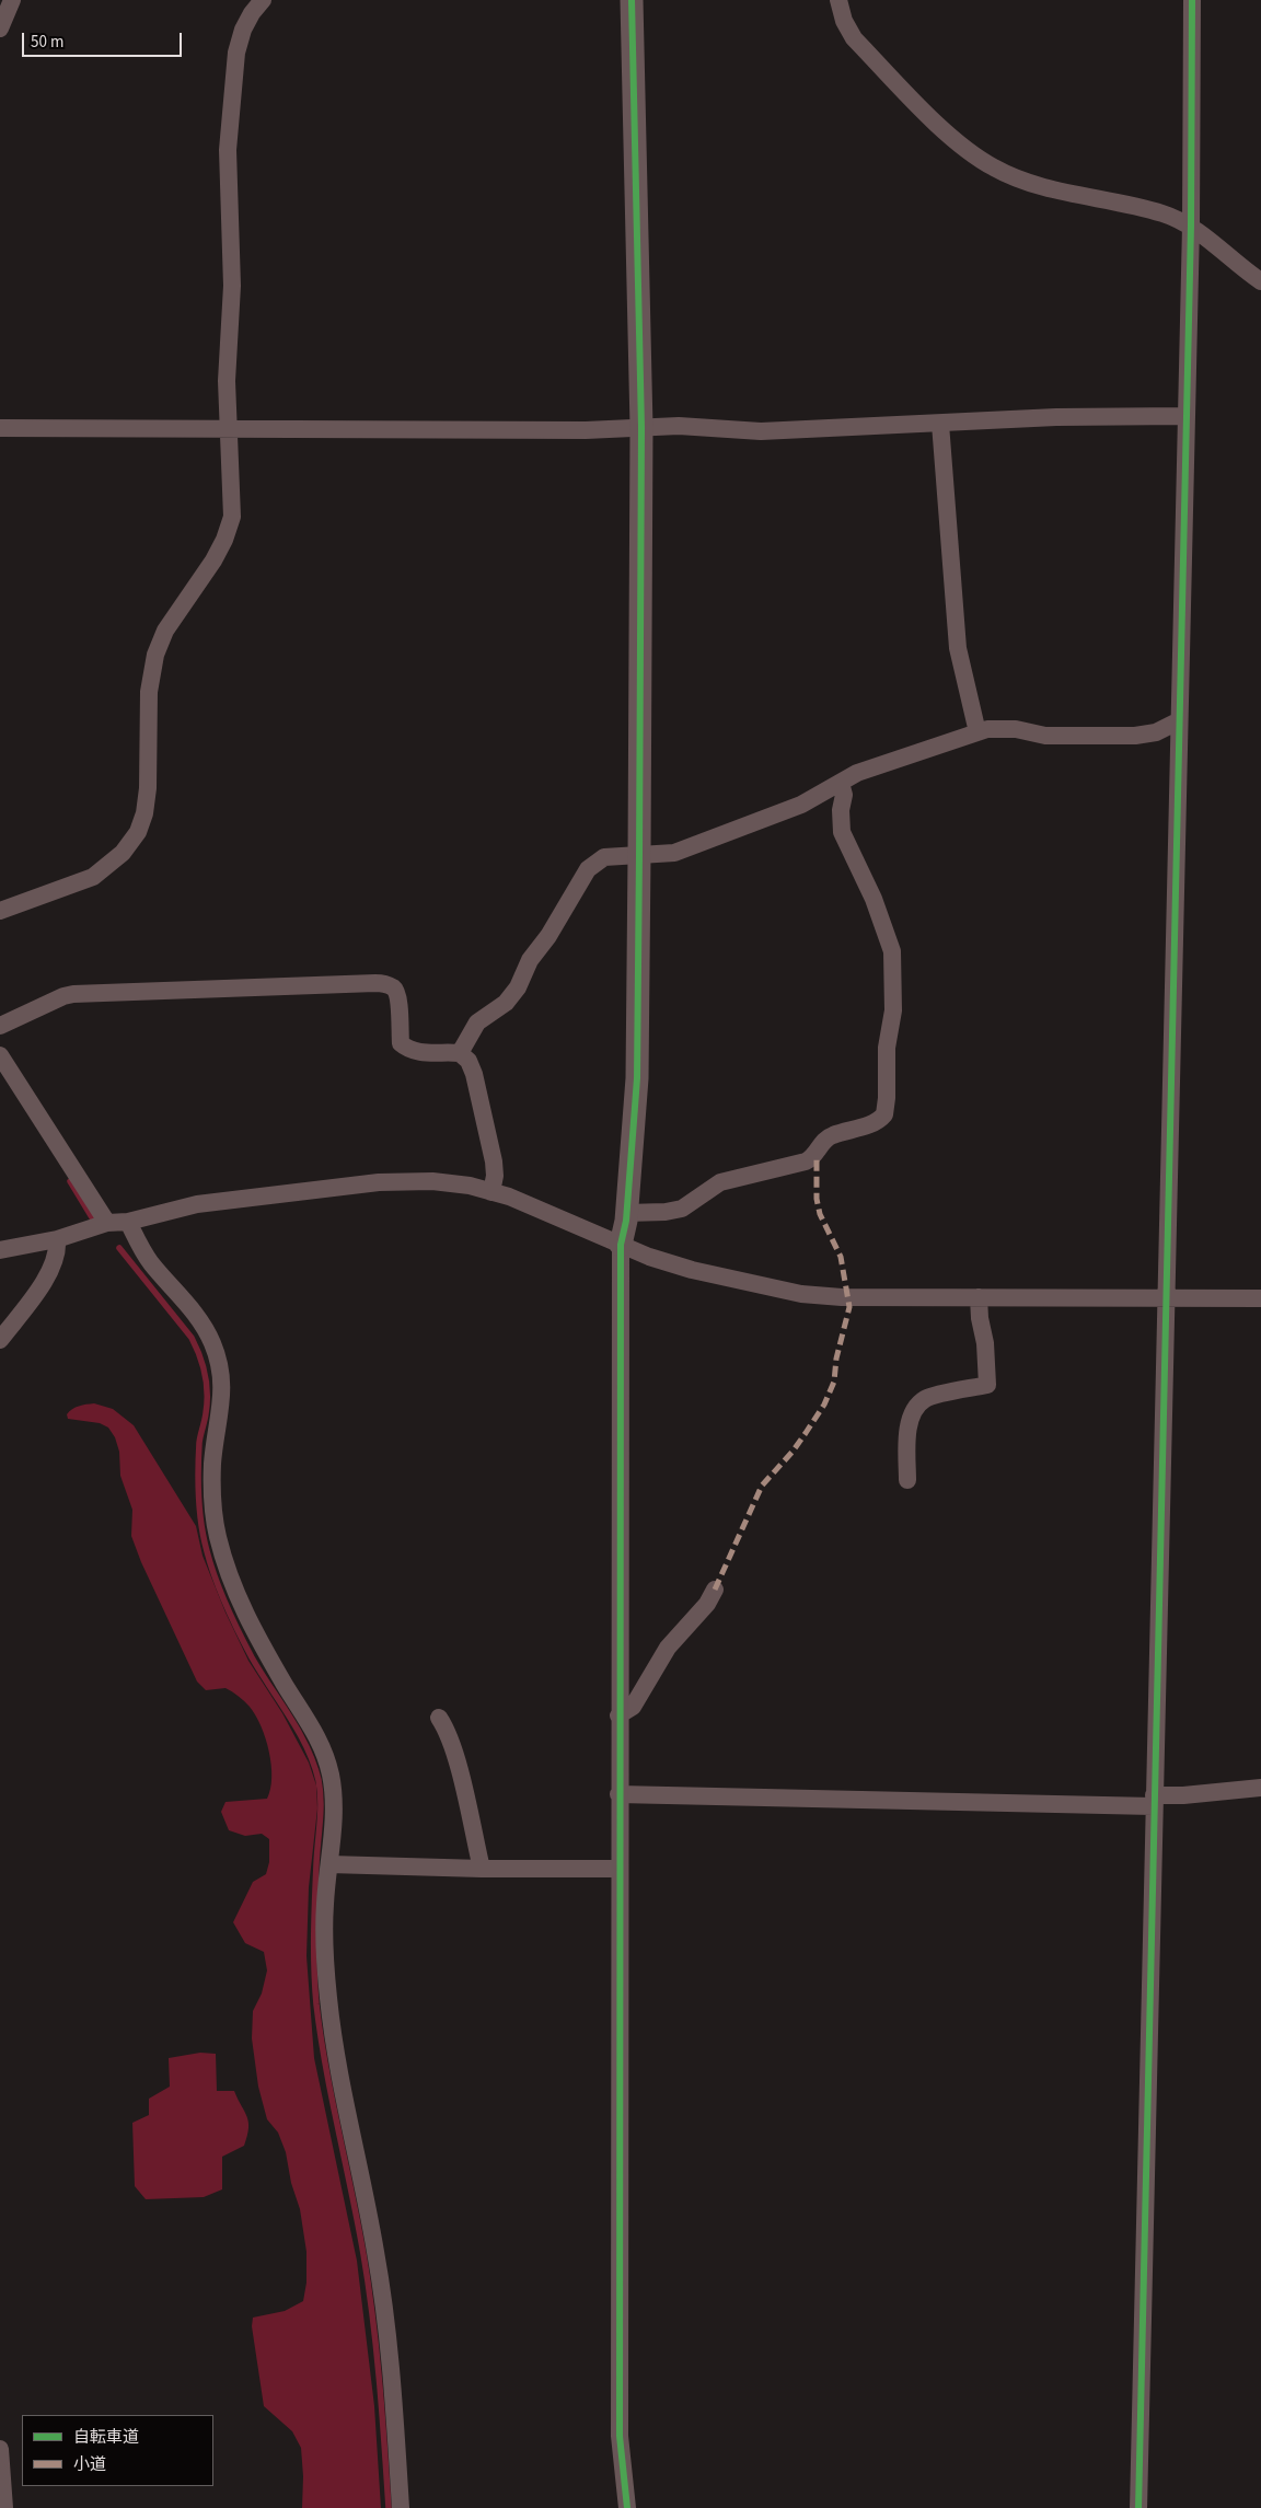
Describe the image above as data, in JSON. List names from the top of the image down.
{
  "legend": ["自転車道", "小道"],
  "scale_bar": "50 m"
}
